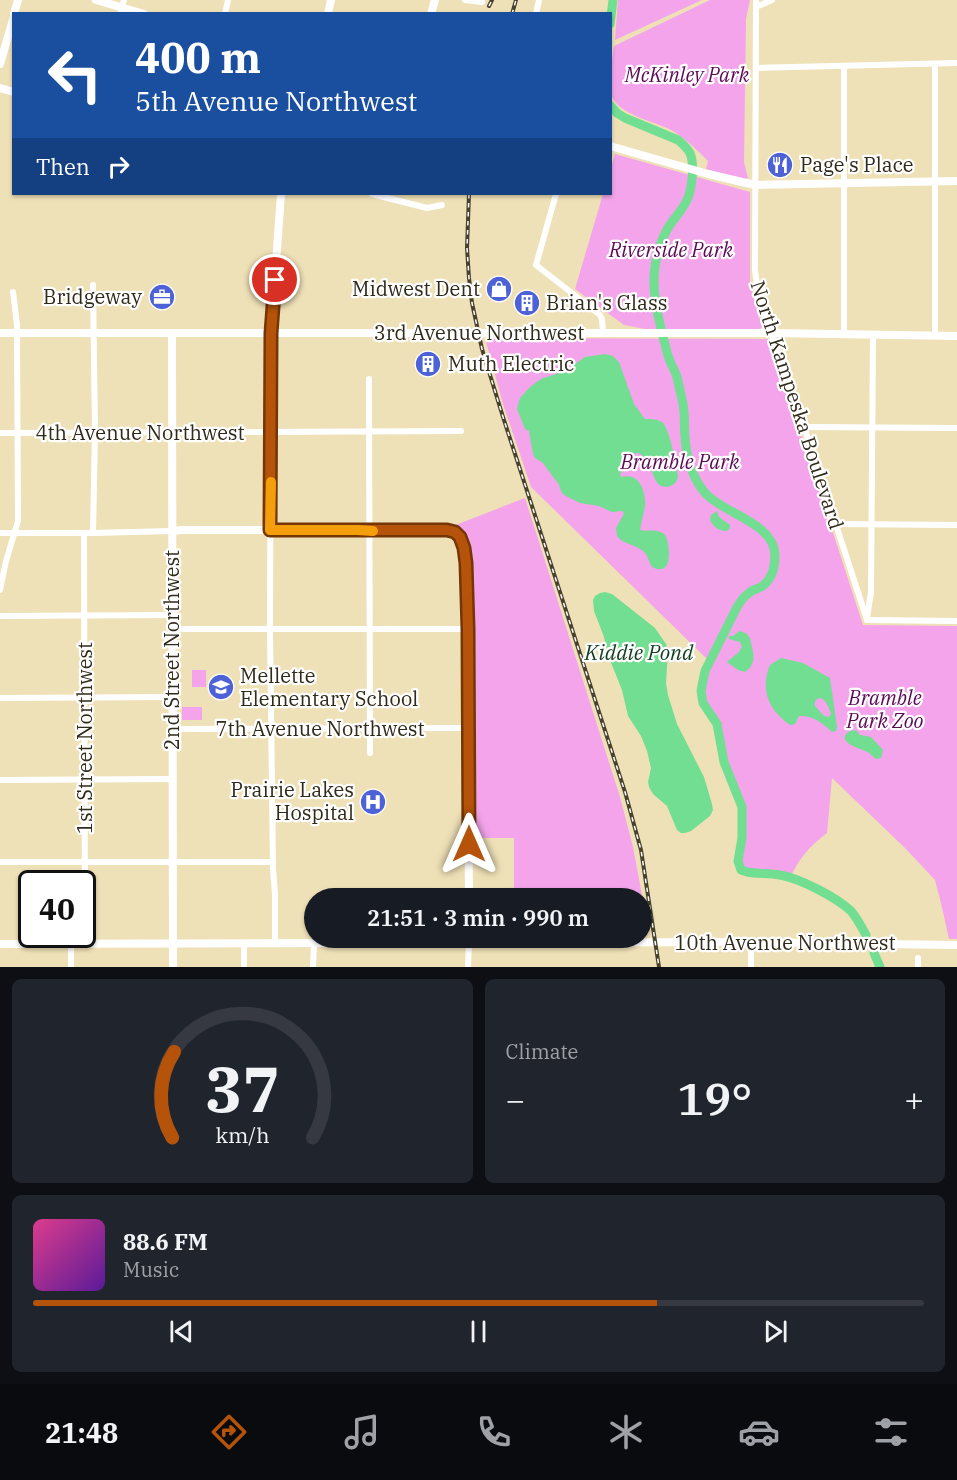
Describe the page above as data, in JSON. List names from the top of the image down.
{
  "streets": {
    "street": [
      "3rd Avenue Northwest",
      "North Kampeska Boulevard",
      "4th Avenue Northwest",
      "2nd Street Northwest",
      "7th Avenue Northwest",
      "1st Street Northwest",
      "10th Avenue Northwest"
    ]
  },
  "crossings": [
    ["3rd Avenue Northwest", "North Kampeska Boulevard"],
    ["3rd Avenue Northwest", "2nd Street Northwest"],
    ["4th Avenue Northwest", "2nd Street Northwest"],
    ["2nd Street Northwest", "7th Avenue Northwest"],
    ["2nd Street Northwest", "10th Avenue Northwest"]
  ],
  "water": ["Kiddie Pond"],
  "parks": [
    "McKinley Park",
    "Riverside Park",
    "Bramble Park",
    "Bramble Park Zoo"
  ],
  "places": {
    "restaurant": ["Page's Place"],
    "shop": ["Midwest Dent"],
    "office": ["Bridgeway"],
    "building": ["Brian's Glass", "Muth Electric"],
    "school or university": ["Mellette Elementary School"],
    "hospital": ["Prairie Lakes Hospital"]
  },
  "page": {
    "turn": ["400 m", "5th Avenue Northwest"],
    "then": "Then",
    "limit": "40",
    "trip": "21:51 · 3 min · 990 m",
    "tile": "Climate",
    "heat": ["−", "19°", "+"],
    "song": ["88.6 FM", "Music"],
    "tabs": "21:48",
    "gauge": ["37", "km/h"]
  }
}
